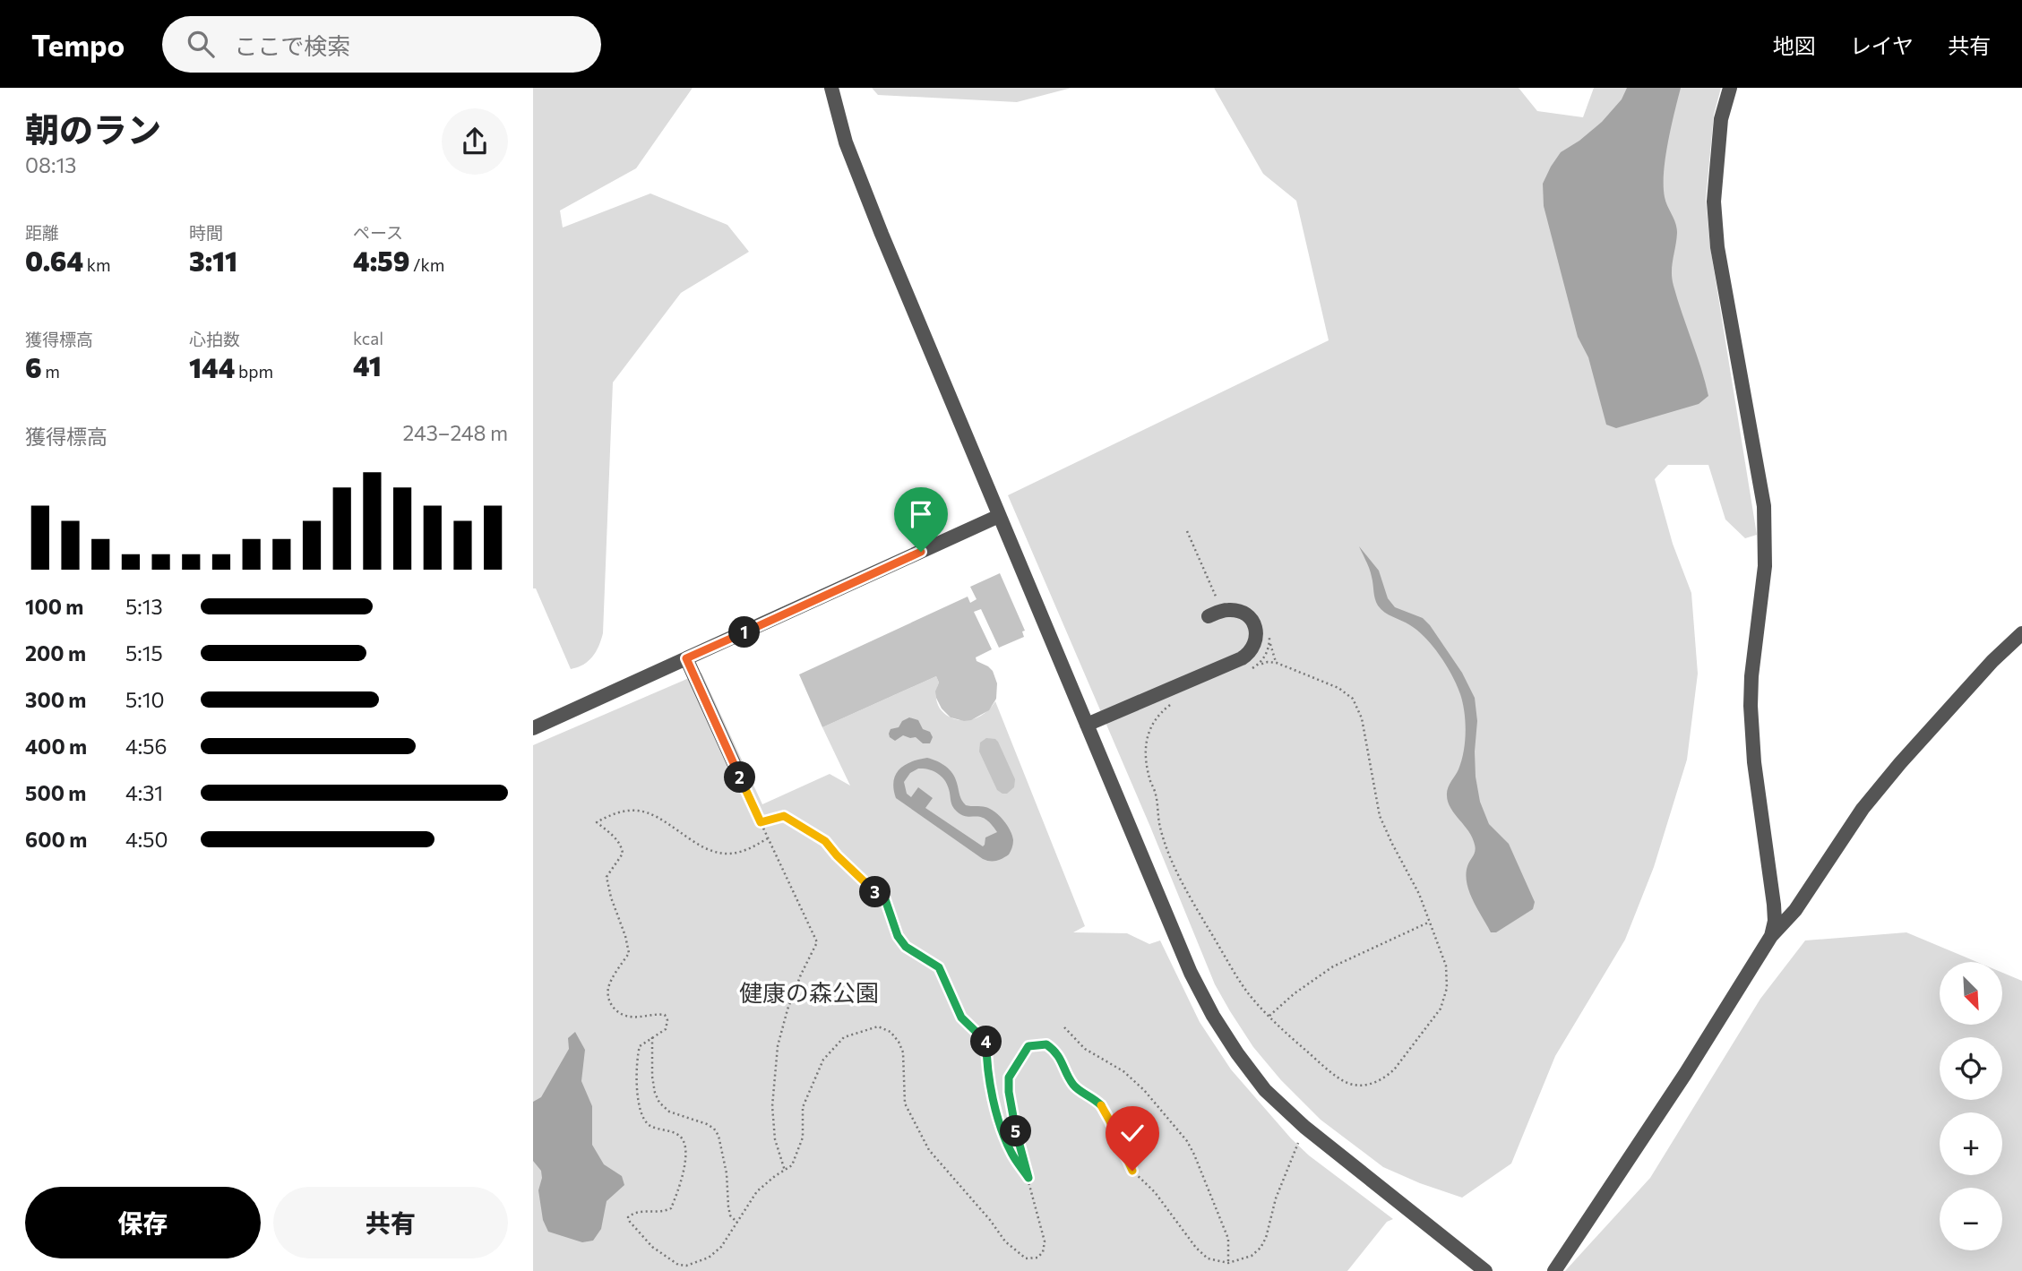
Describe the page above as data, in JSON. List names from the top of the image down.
{
  "parks": ["健康の森公園"],
  "north": "bottom right",
  "page": {
    "header": "Tempo",
    "search": "ここで検索",
    "nav": ["地図", "レイヤ", "共有"],
    "heading": ["朝のラン", "08:13"],
    "stats": [
      ["距離", "0.64 km"],
      ["時間", "3:11"],
      ["ペース", "4:59 /km"],
      ["獲得標高", "6 m"],
      ["心拍数", "144 bpm"],
      ["kcal", "41"]
    ],
    "chart": ["獲得標高", "243–248 m"],
    "list": [
      {
        "name": "100 m",
        "note": "5:13"
      },
      {
        "name": "200 m",
        "note": "5:15"
      },
      {
        "name": "300 m",
        "note": "5:10"
      },
      {
        "name": "400 m",
        "note": "4:56"
      },
      {
        "name": "500 m",
        "note": "4:31"
      },
      {
        "name": "600 m",
        "note": "4:50"
      }
    ],
    "pins": [
      "1",
      "2",
      "3",
      "4",
      "5"
    ],
    "map_buttons": ["+", "−"],
    "buttons": ["保存", "共有"]
  }
}
